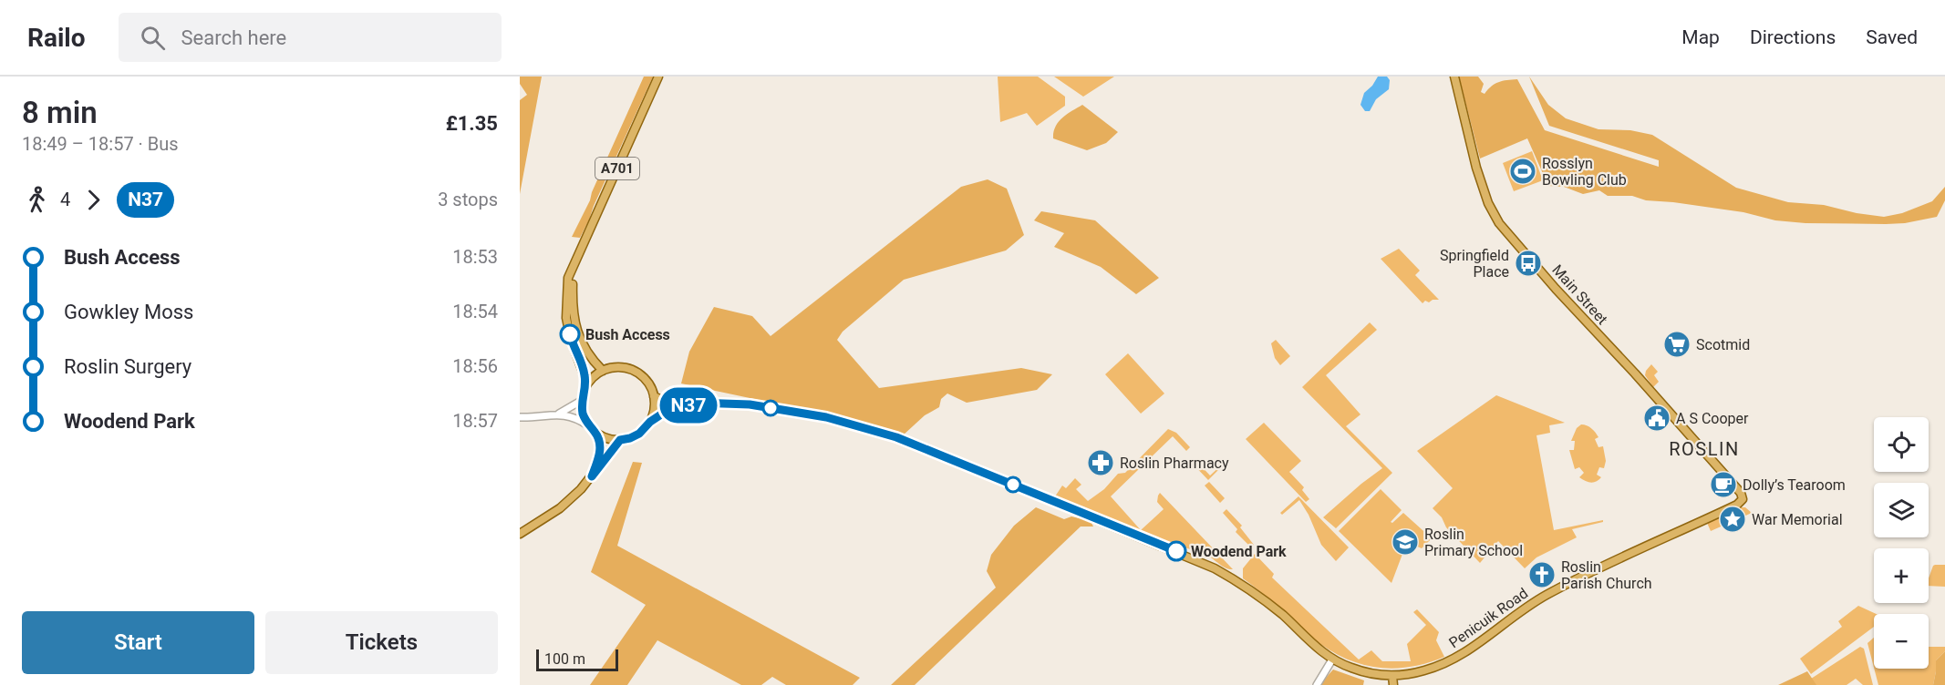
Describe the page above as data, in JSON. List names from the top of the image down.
{
  "streets": {
    "main road": ["A701", "Main Street", "Penicuik Road"]
  },
  "crossings": [
    ["A701", "Penicuik Road"],
    ["Main Street", "Penicuik Road"]
  ],
  "districts": ["ROSLIN"],
  "places": {
    "sports": ["Rosslyn Bowling Club"],
    "bus stop": ["Springfield Place"],
    "other": ["Bush Access", "Woodend Park"],
    "supermarket": ["Scotmid"],
    "public building": ["A S Cooper"],
    "pharmacy": ["Roslin Pharmacy"],
    "cafe": ["Dolly’s Tearoom"],
    "place": ["War Memorial"],
    "school or university": ["Roslin Primary School"],
    "church": ["Roslin Parish Church"]
  },
  "lines": ["bus line N37"],
  "scale_bar": "100 m",
  "page": {
    "header": "Railo",
    "search": "Search here",
    "nav": ["Map", "Directions", "Saved"],
    "heading": ["8 min", "18:49 – 18:57 · Bus", "£1.35"],
    "on_map": "N37",
    "legs": ["4", "N37", "3 stops"],
    "list": [
      {
        "name": "Bush Access",
        "value": "18:53"
      },
      {
        "name": "Gowkley Moss",
        "value": "18:54"
      },
      {
        "name": "Roslin Surgery",
        "value": "18:56"
      },
      {
        "name": "Woodend Park",
        "value": "18:57"
      }
    ],
    "map_buttons": ["+", "−"],
    "buttons": ["Start", "Tickets"],
    "scale": "100 m"
  }
}
